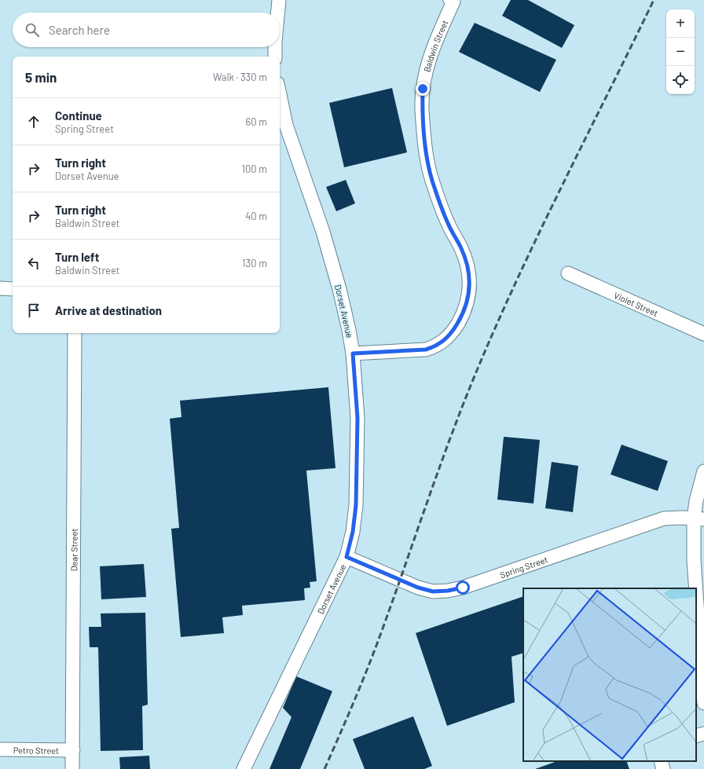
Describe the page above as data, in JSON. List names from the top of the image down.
{
  "streets": {
    "street": [
      "Baldwin Street",
      "Violet Street",
      "Dorset Avenue",
      "Dear Street",
      "Spring Street",
      "Petro Street"
    ]
  },
  "crossings": [
    ["Baldwin Street", "Dorset Avenue"],
    ["Dorset Avenue", "Spring Street"],
    ["Dear Street", "Petro Street"]
  ],
  "page": {
    "map_buttons": ["+", "−"],
    "search": "Search here",
    "heading": ["5 min", "Walk · 330 m"],
    "list": [
      ["Continue", "Spring Street", "60 m"],
      ["Turn right", "Dorset Avenue", "100 m"],
      ["Turn right", "Baldwin Street", "40 m"],
      ["Turn left", "Baldwin Street", "130 m"],
      "Arrive at destination"
    ]
  }
}
